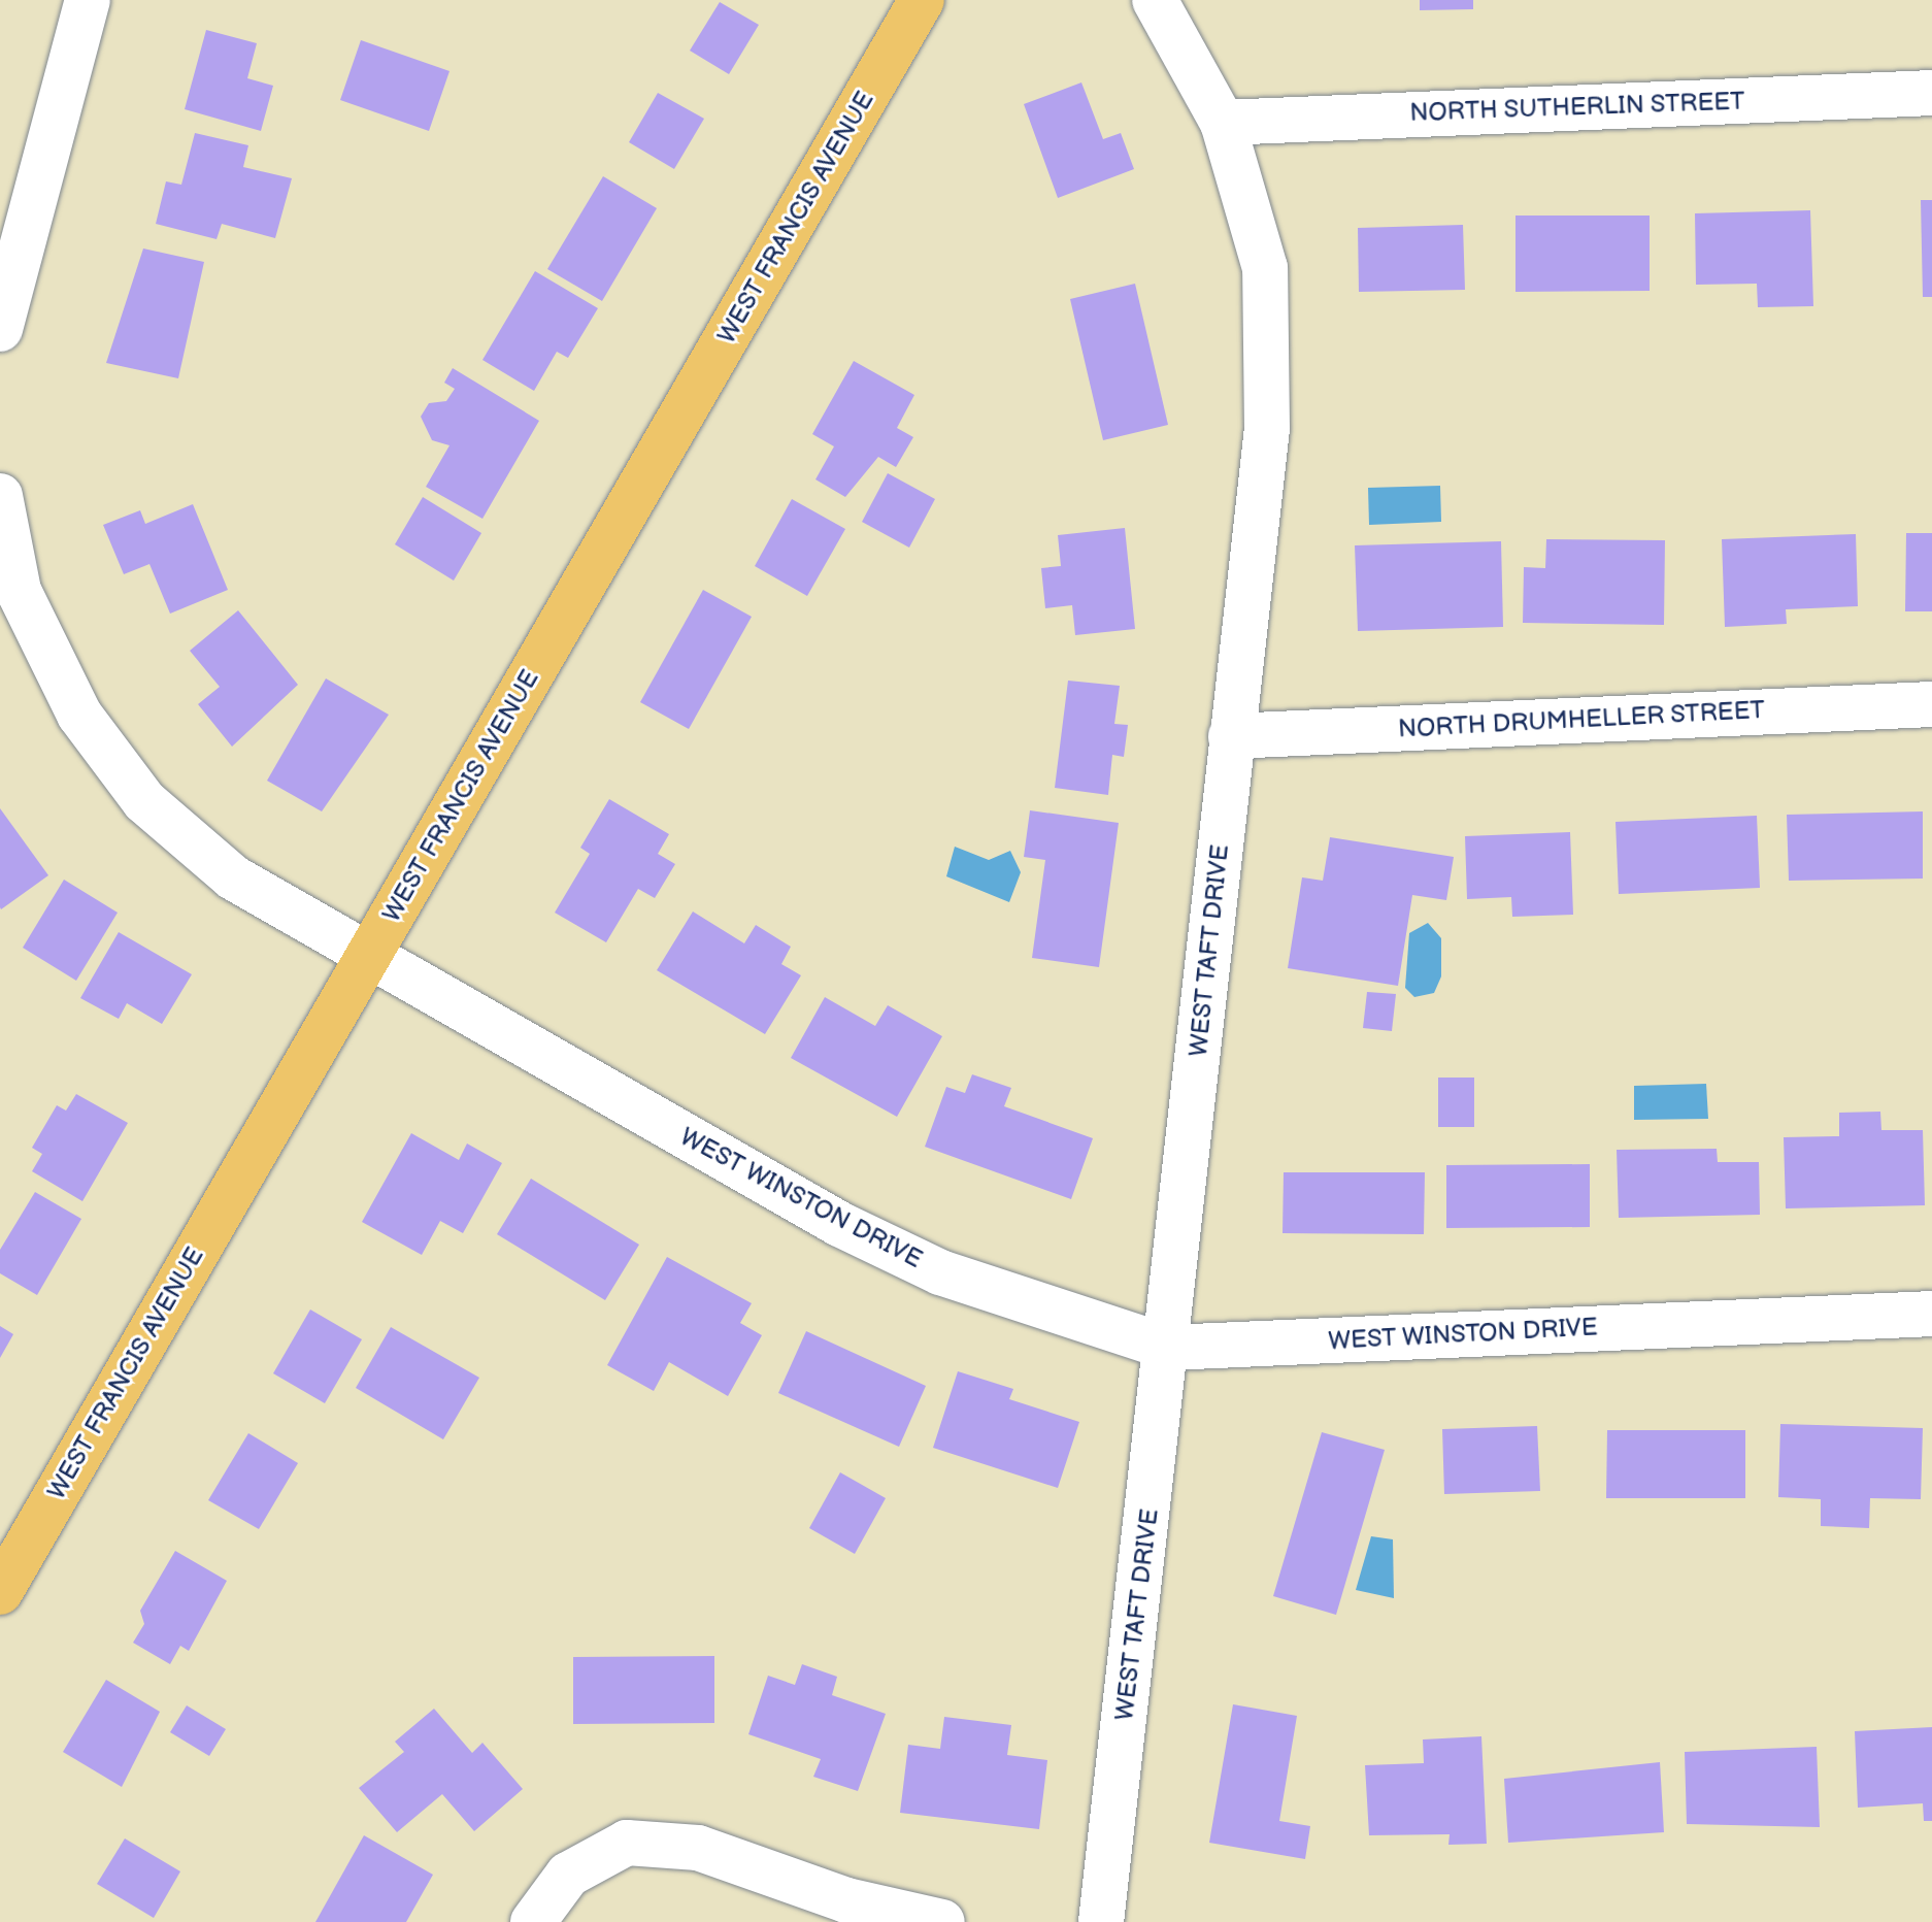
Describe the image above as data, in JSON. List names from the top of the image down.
{
  "streets": {
    "main road": ["WEST FRANCIS AVENUE"],
    "street": [
      "NORTH SUTHERLIN STREET",
      "NORTH DRUMHELLER STREET",
      "WEST TAFT DRIVE",
      "WEST WINSTON DRIVE"
    ]
  },
  "crossings": [
    ["NORTH SUTHERLIN STREET", "WEST TAFT DRIVE"],
    ["WEST FRANCIS AVENUE", "WEST WINSTON DRIVE"],
    ["NORTH DRUMHELLER STREET", "WEST TAFT DRIVE"],
    ["WEST TAFT DRIVE", "WEST WINSTON DRIVE"]
  ]
}
